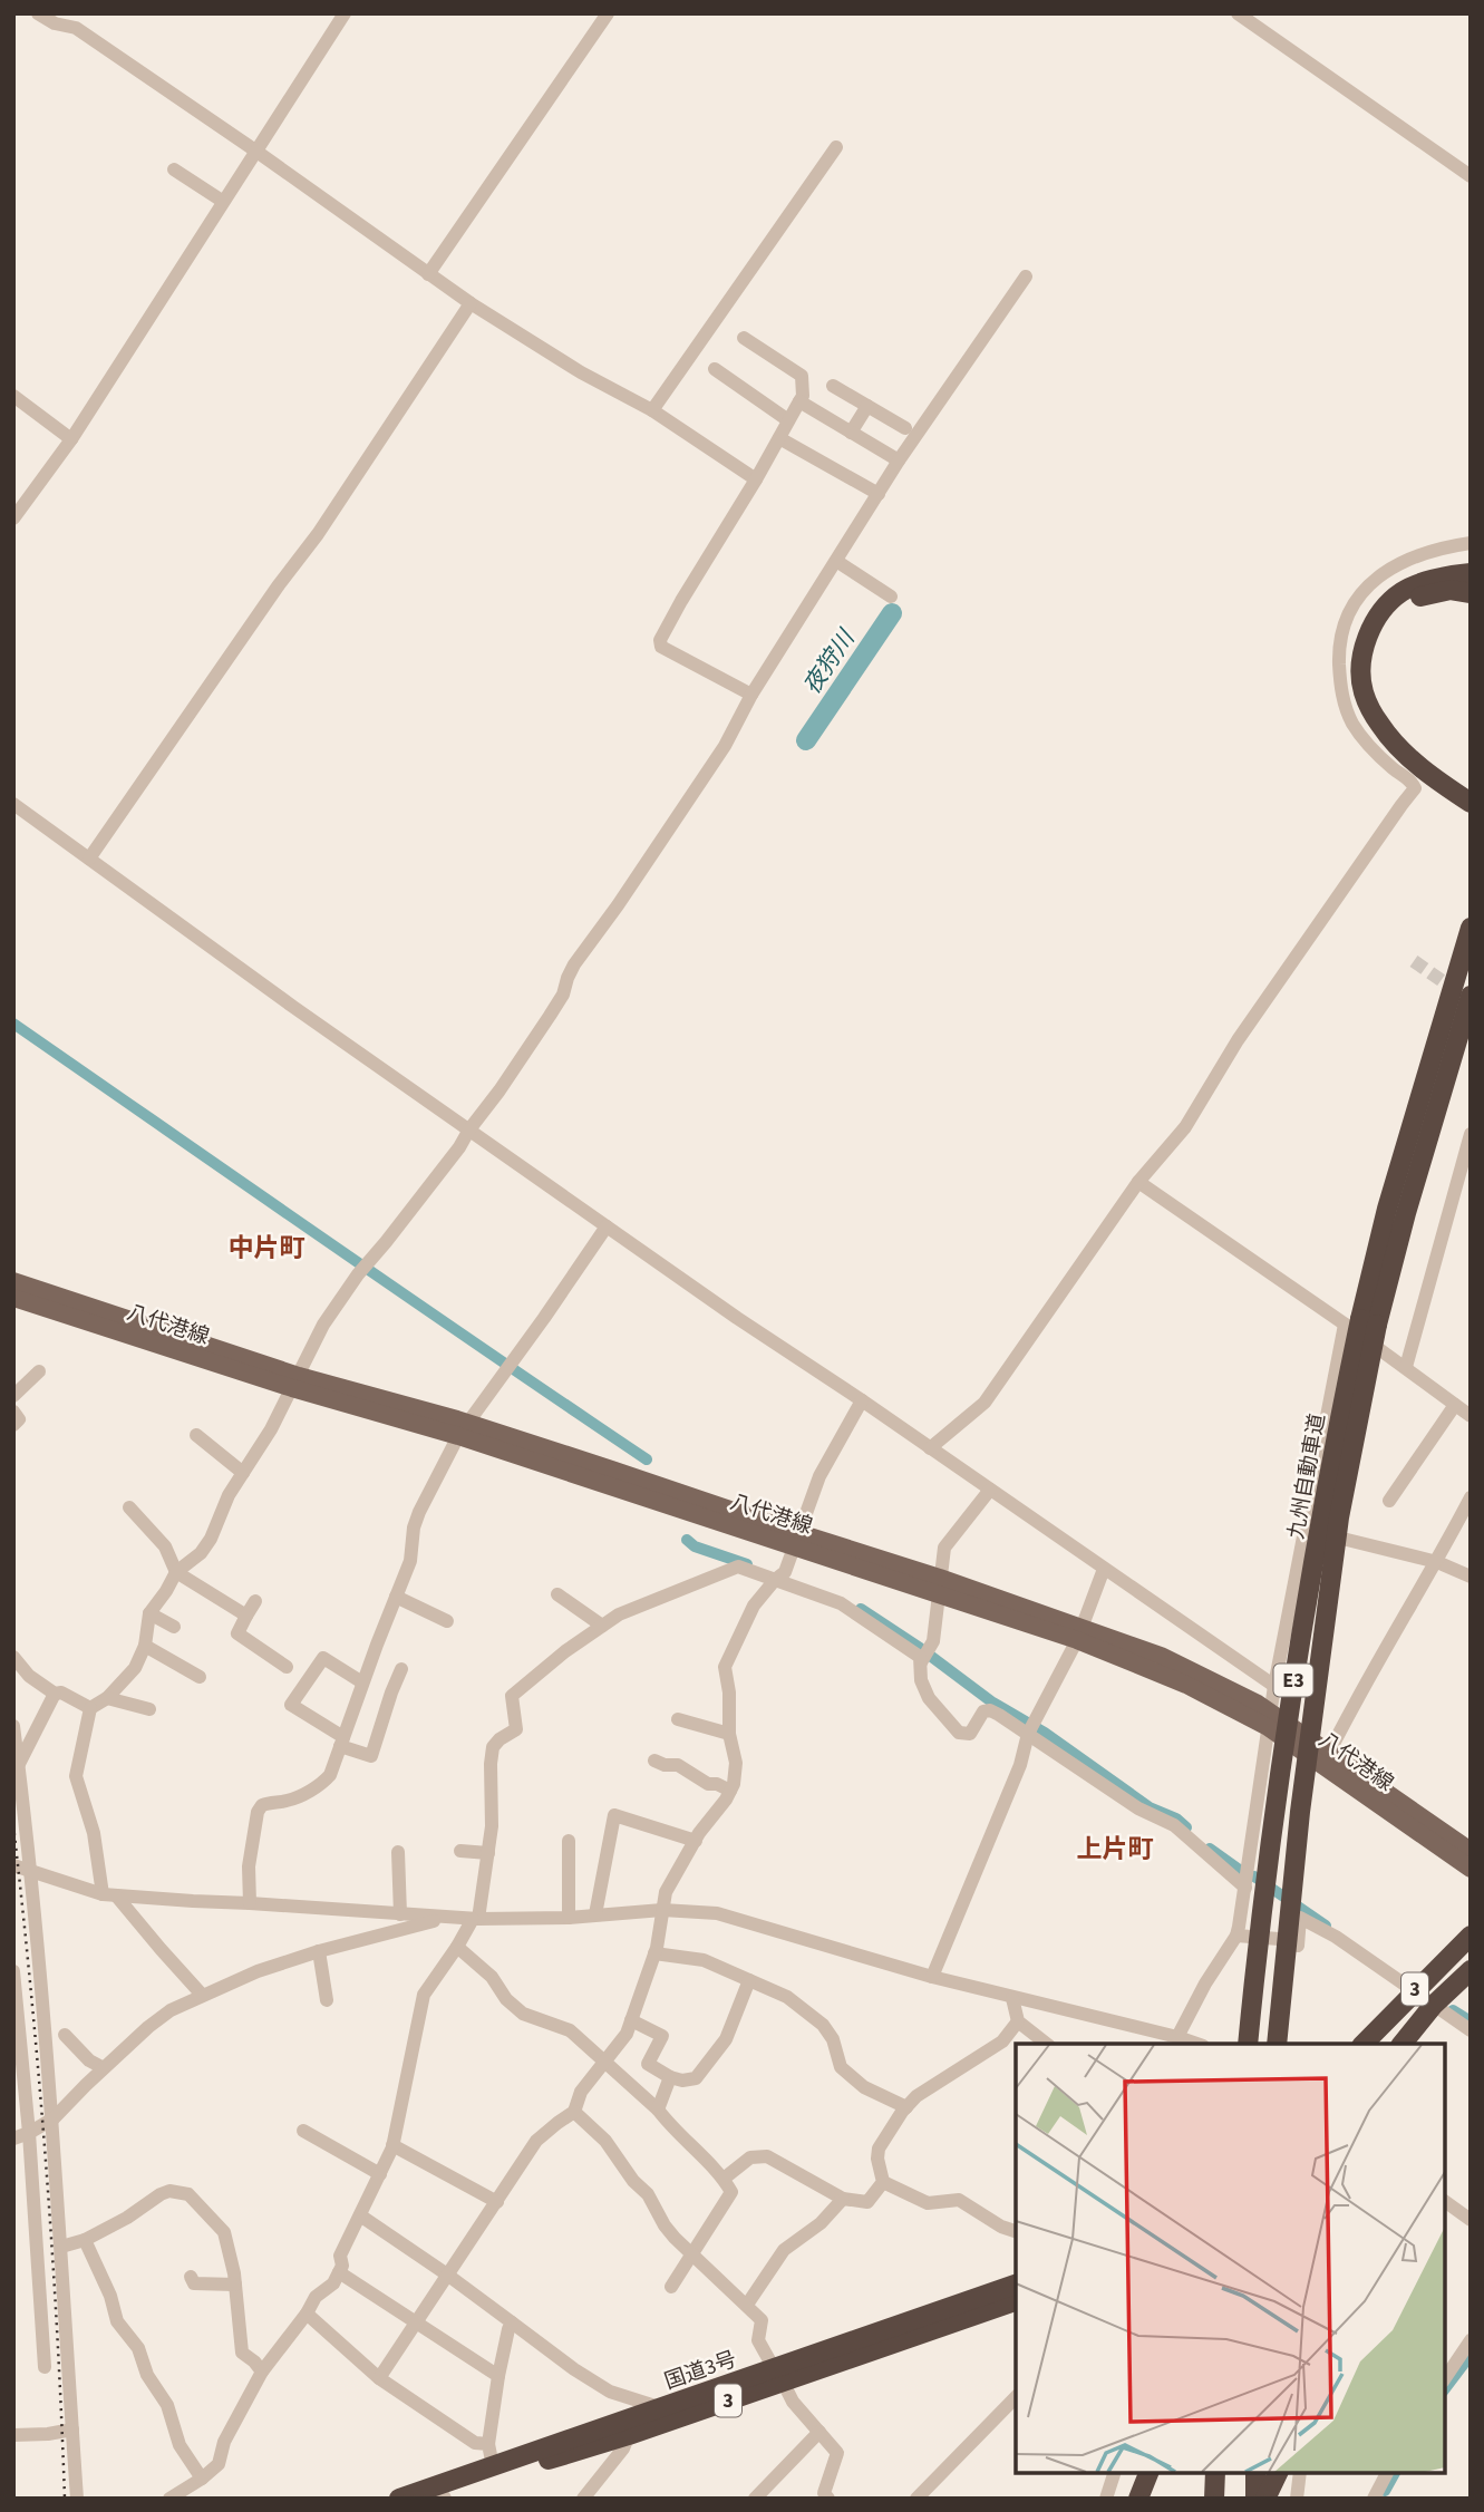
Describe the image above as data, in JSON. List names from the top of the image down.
{
  "streets": {
    "highway": [
      "九州自動車道",
      "E3",
      "3",
      "国道3号"
    ],
    "main road": ["八代港線"]
  },
  "districts": ["中片町", "上片町"],
  "water": ["夜狩川"]
}
